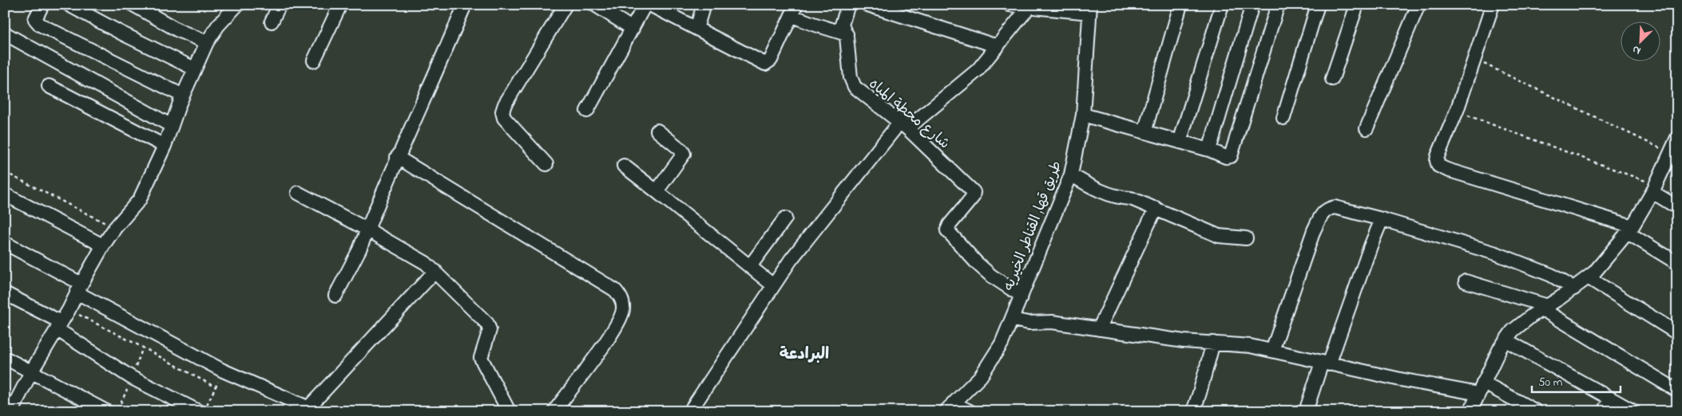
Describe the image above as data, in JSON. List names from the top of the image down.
{
  "streets": {
    "street": ["شارع محطة المياه", "طريق قها, القناطر الخيريه"]
  },
  "crossings": [
    ["شارع محطة المياه", "طريق قها, القناطر الخيريه"]
  ],
  "districts": ["البرادعة"],
  "scale_bar": "50 m",
  "north": "bottom left"
}
